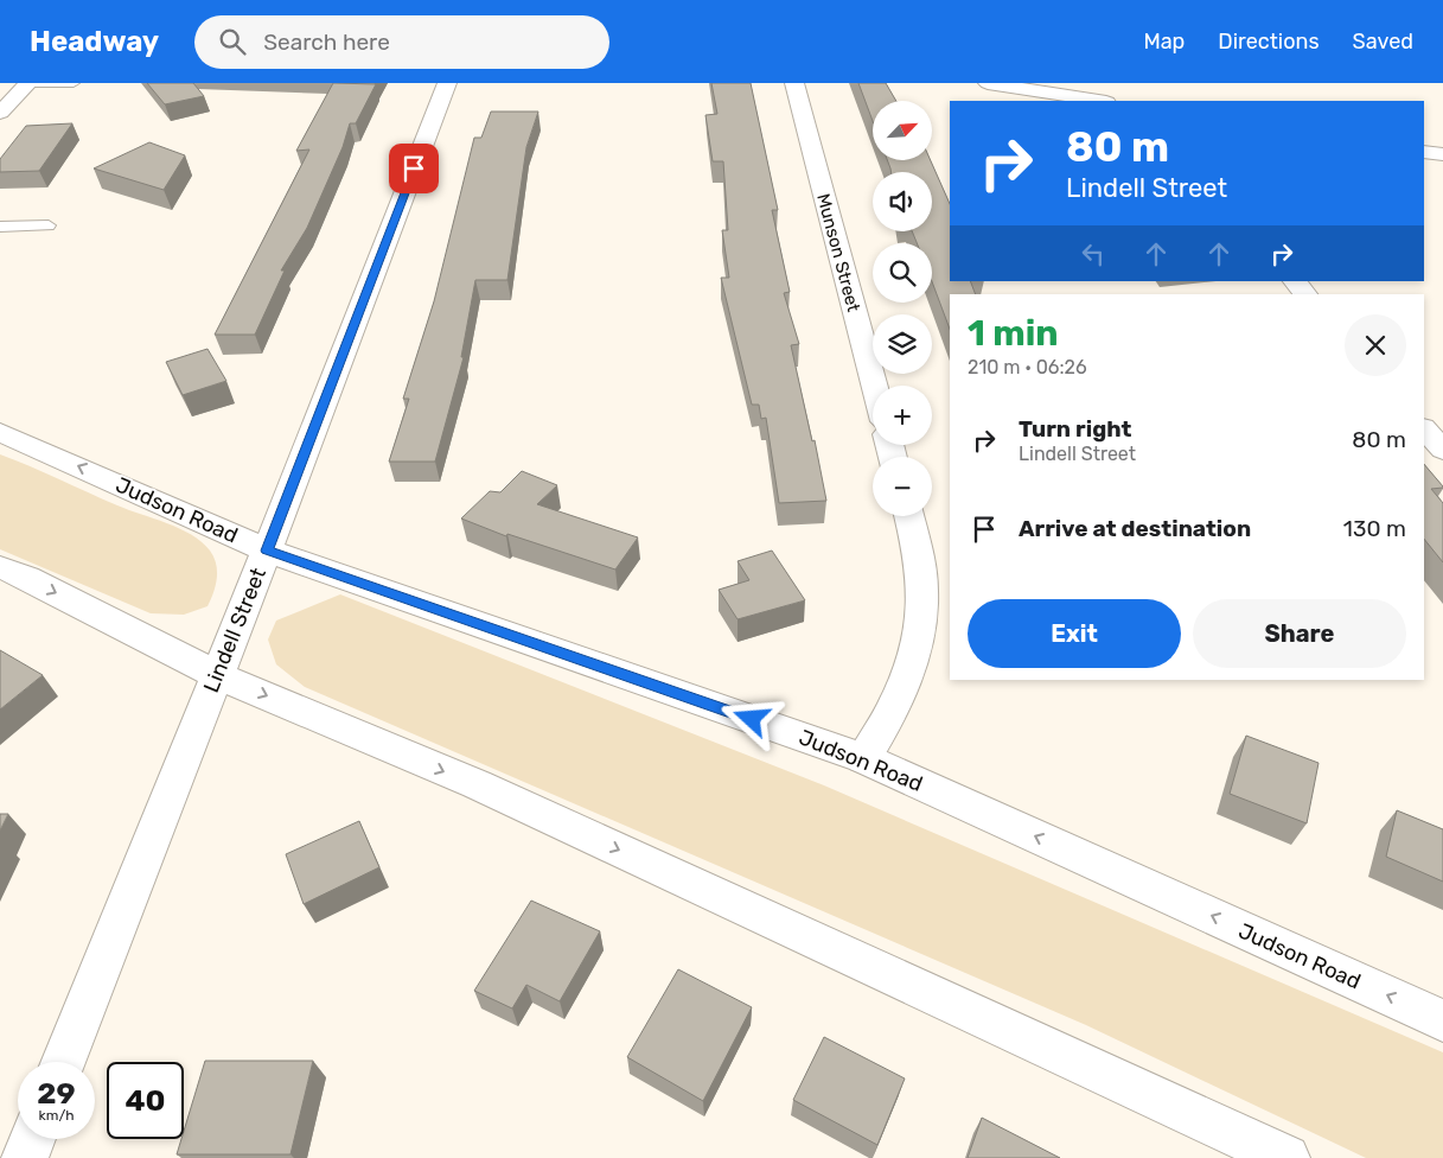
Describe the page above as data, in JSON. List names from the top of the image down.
{
  "streets": {
    "street": ["Munson Street", "Judson Road", "Lindell Street"]
  },
  "crossings": [
    ["Judson Road", "Lindell Street"]
  ],
  "north": "top right",
  "page": {
    "header": "Headway",
    "search": "Search here",
    "nav": ["Map", "Directions", "Saved"],
    "map_buttons": ["+", "−"],
    "turn": ["80 m", "Lindell Street"],
    "heading": ["1 min", "210 m · 06:26"],
    "list": [
      {
        "name": "Turn right",
        "note": "Lindell Street",
        "value": "80 m"
      },
      {
        "name": "Arrive at destination",
        "value": "130 m"
      }
    ],
    "buttons": ["Exit", "Share"],
    "speed": "29 km/h",
    "limit": "40"
  }
}
